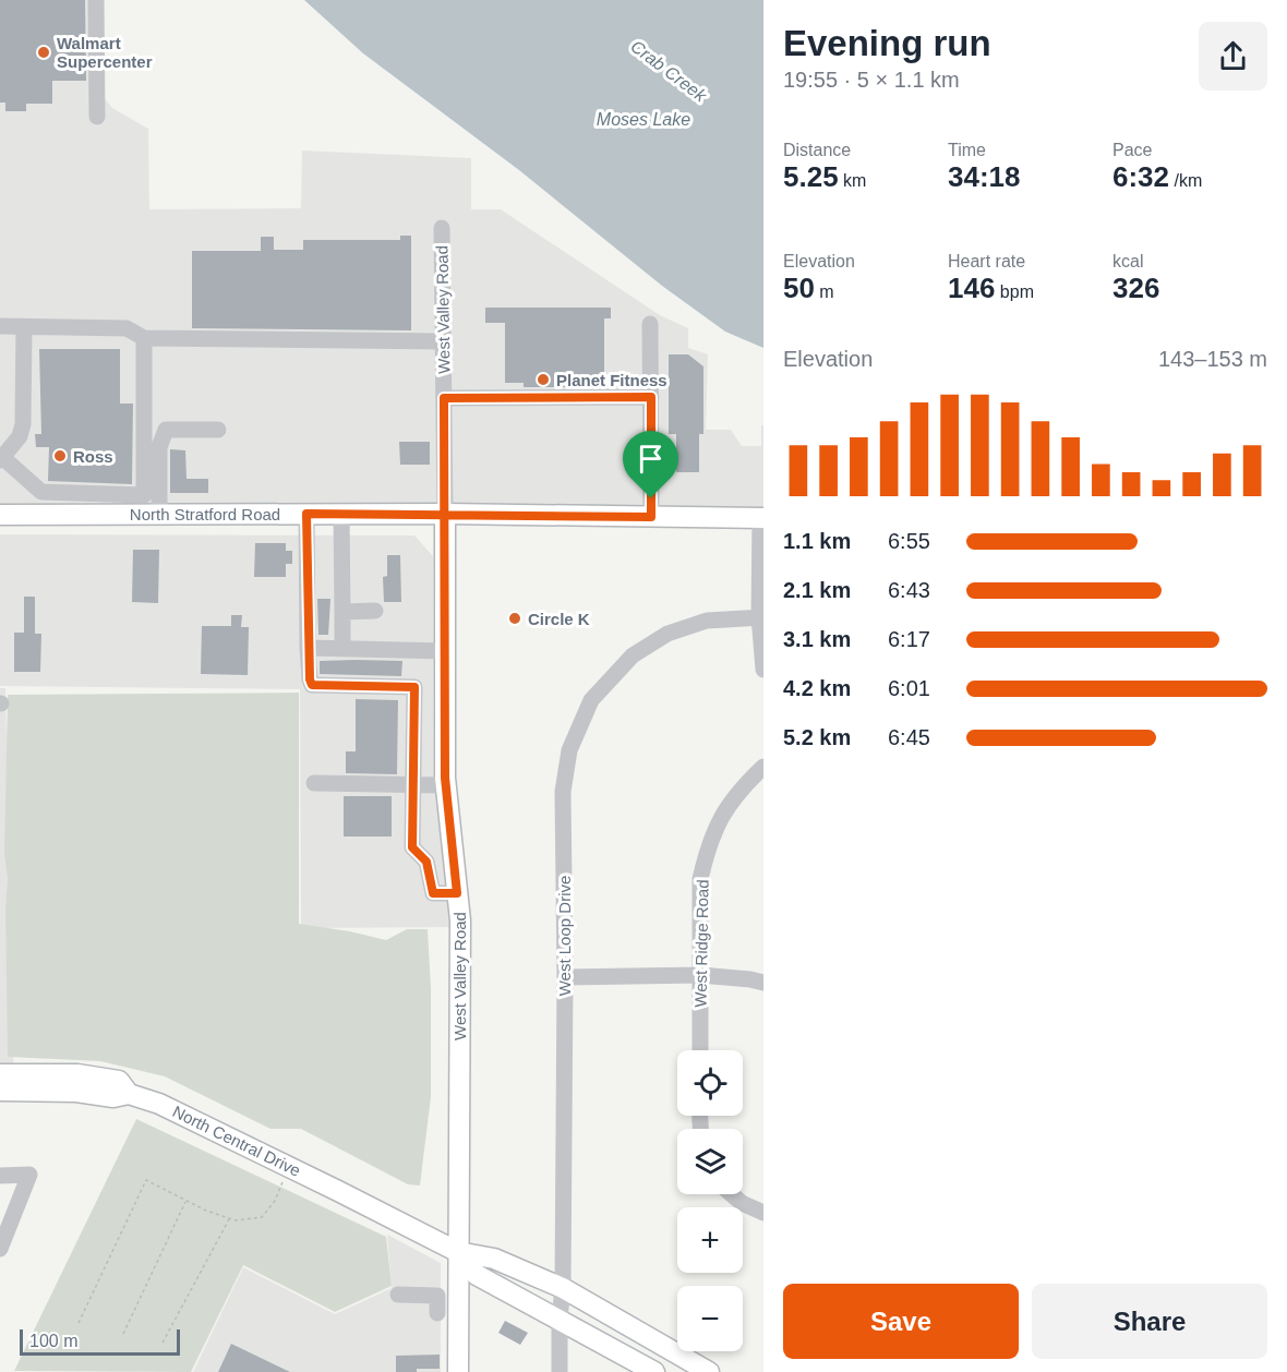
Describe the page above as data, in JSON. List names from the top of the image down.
{
  "streets": {
    "main road": ["West Valley Road", "North Stratford Road", "North Central Drive"],
    "street": ["West Loop Drive", "West Ridge Road"]
  },
  "crossings": [
    ["West Valley Road", "North Stratford Road"],
    ["West Valley Road", "North Central Drive"],
    ["West Loop Drive", "North Central Drive"]
  ],
  "water": ["Crab Creek", "Moses Lake"],
  "places": [
    "Walmart Supercenter",
    "Planet Fitness",
    "Ross",
    "Circle K"
  ],
  "scale_bar": "100 m",
  "page": {
    "heading": ["Evening run", "19:55 · 5 × 1.1 km"],
    "stats": [
      ["Distance", "5.25 km"],
      ["Time", "34:18"],
      ["Pace", "6:32 /km"],
      ["Elevation", "50 m"],
      ["Heart rate", "146 bpm"],
      ["kcal", "326"]
    ],
    "chart": ["Elevation", "143–153 m"],
    "list": [
      {
        "name": "1.1 km",
        "note": "6:55"
      },
      {
        "name": "2.1 km",
        "note": "6:43"
      },
      {
        "name": "3.1 km",
        "note": "6:17"
      },
      {
        "name": "4.2 km",
        "note": "6:01"
      },
      {
        "name": "5.2 km",
        "note": "6:45"
      }
    ],
    "map_buttons": ["+", "−"],
    "buttons": ["Save", "Share"],
    "scale": "100 m"
  }
}
